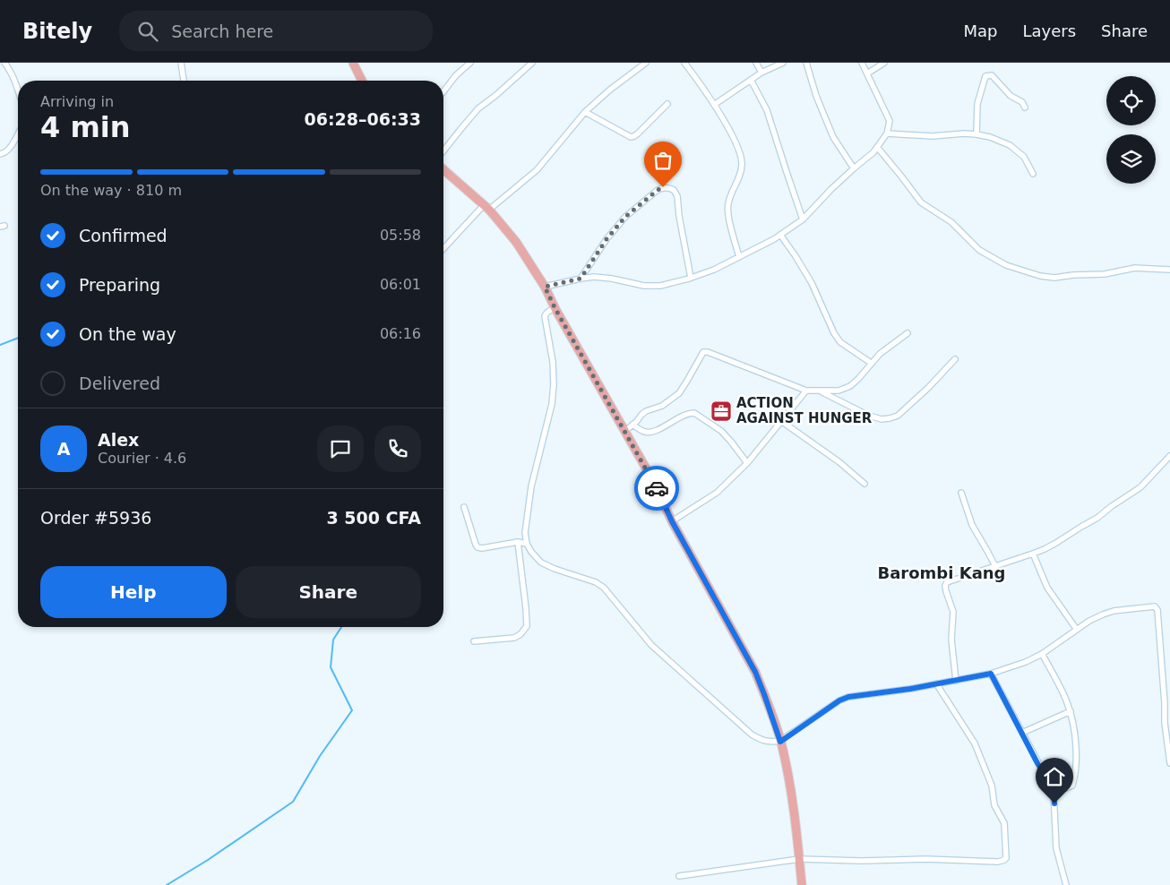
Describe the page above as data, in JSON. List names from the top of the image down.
{
  "districts": ["Barombi Kang"],
  "places": {
    "office": ["ACTION AGAINST HUNGER"]
  },
  "page": {
    "header": "Bitely",
    "search": "Search here",
    "nav": ["Map", "Layers", "Share"],
    "heading": ["4 min", "Arriving in", "06:28–06:33"],
    "panel": [
      "Alex",
      "Courier · 4.6",
      "Order #5936",
      "3 500 CFA"
    ],
    "bar": "On the way · 810 m",
    "list": [
      ["Confirmed", "05:58"],
      ["Preparing", "06:01"],
      ["On the way", "06:16"],
      "Delivered"
    ],
    "round": "A",
    "buttons": ["Help", "Share"]
  }
}
